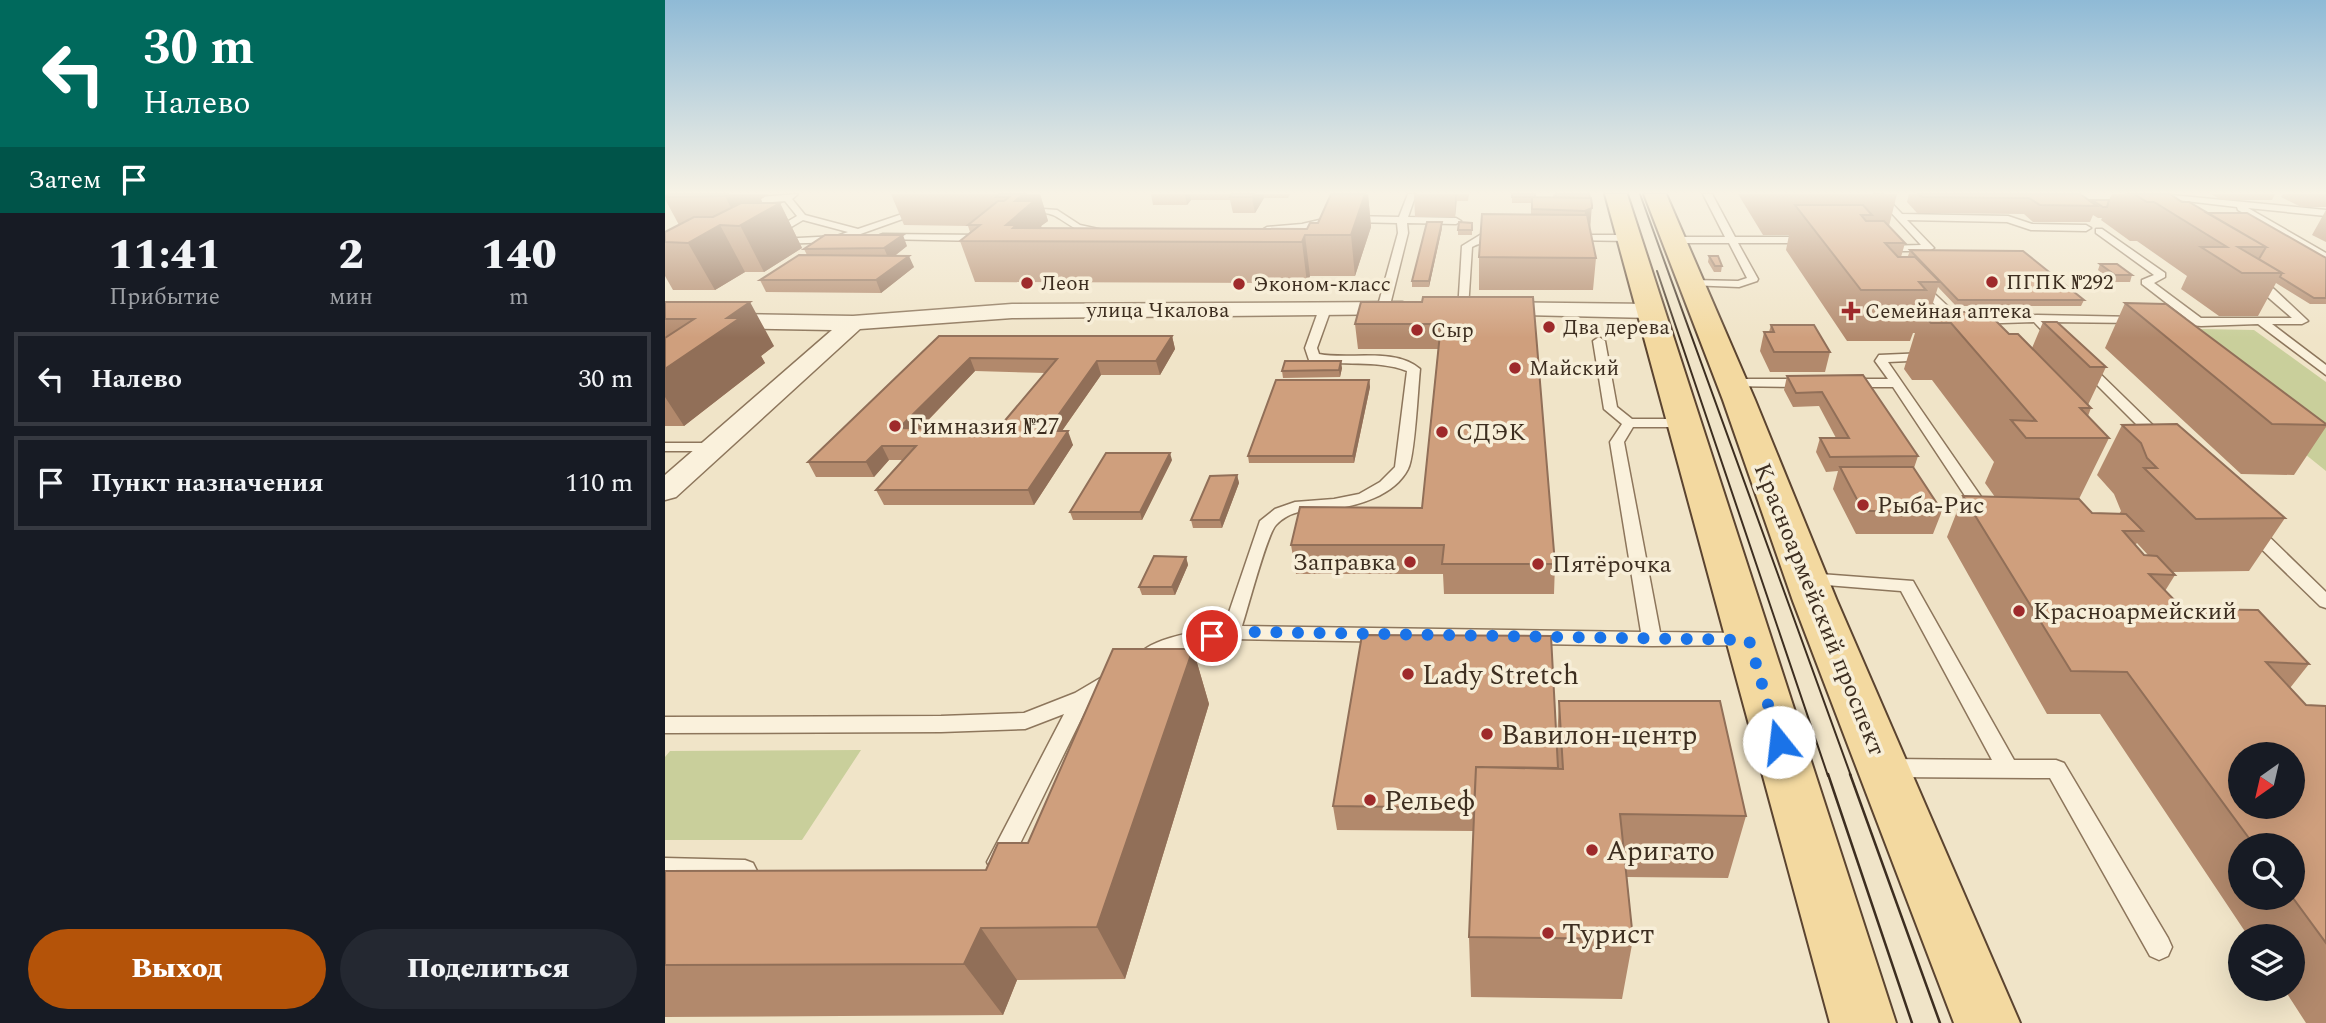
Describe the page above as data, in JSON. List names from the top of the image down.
{
  "streets": {
    "main road": ["Красноармейский проспект"],
    "street": ["улица Чкалова"]
  },
  "places": {
    "other": [
      "ПГПК №292",
      "Леон",
      "Эконом-класс",
      "Два дерева",
      "Сыр",
      "Майский",
      "Гимназия №27",
      "СДЭК",
      "Рыба-Рис",
      "Заправка",
      "Пятёрочка",
      "Красноармейский",
      "Lady Stretch",
      "Вавилон-центр",
      "Рельеф",
      "Аригато",
      "Турист"
    ],
    "health": ["Семейная аптека"]
  },
  "north": "bottom left",
  "page": {
    "turn": ["30 m", "Налево"],
    "then": "Затем",
    "eta": [
      "11:41",
      "Прибытие",
      "2",
      "мин",
      "140",
      "m"
    ],
    "list": [
      {
        "name": "Налево",
        "value": "30 m"
      },
      {
        "name": "Пункт назначения",
        "value": "110 m"
      }
    ],
    "buttons": ["Выход", "Поделиться"]
  }
}
